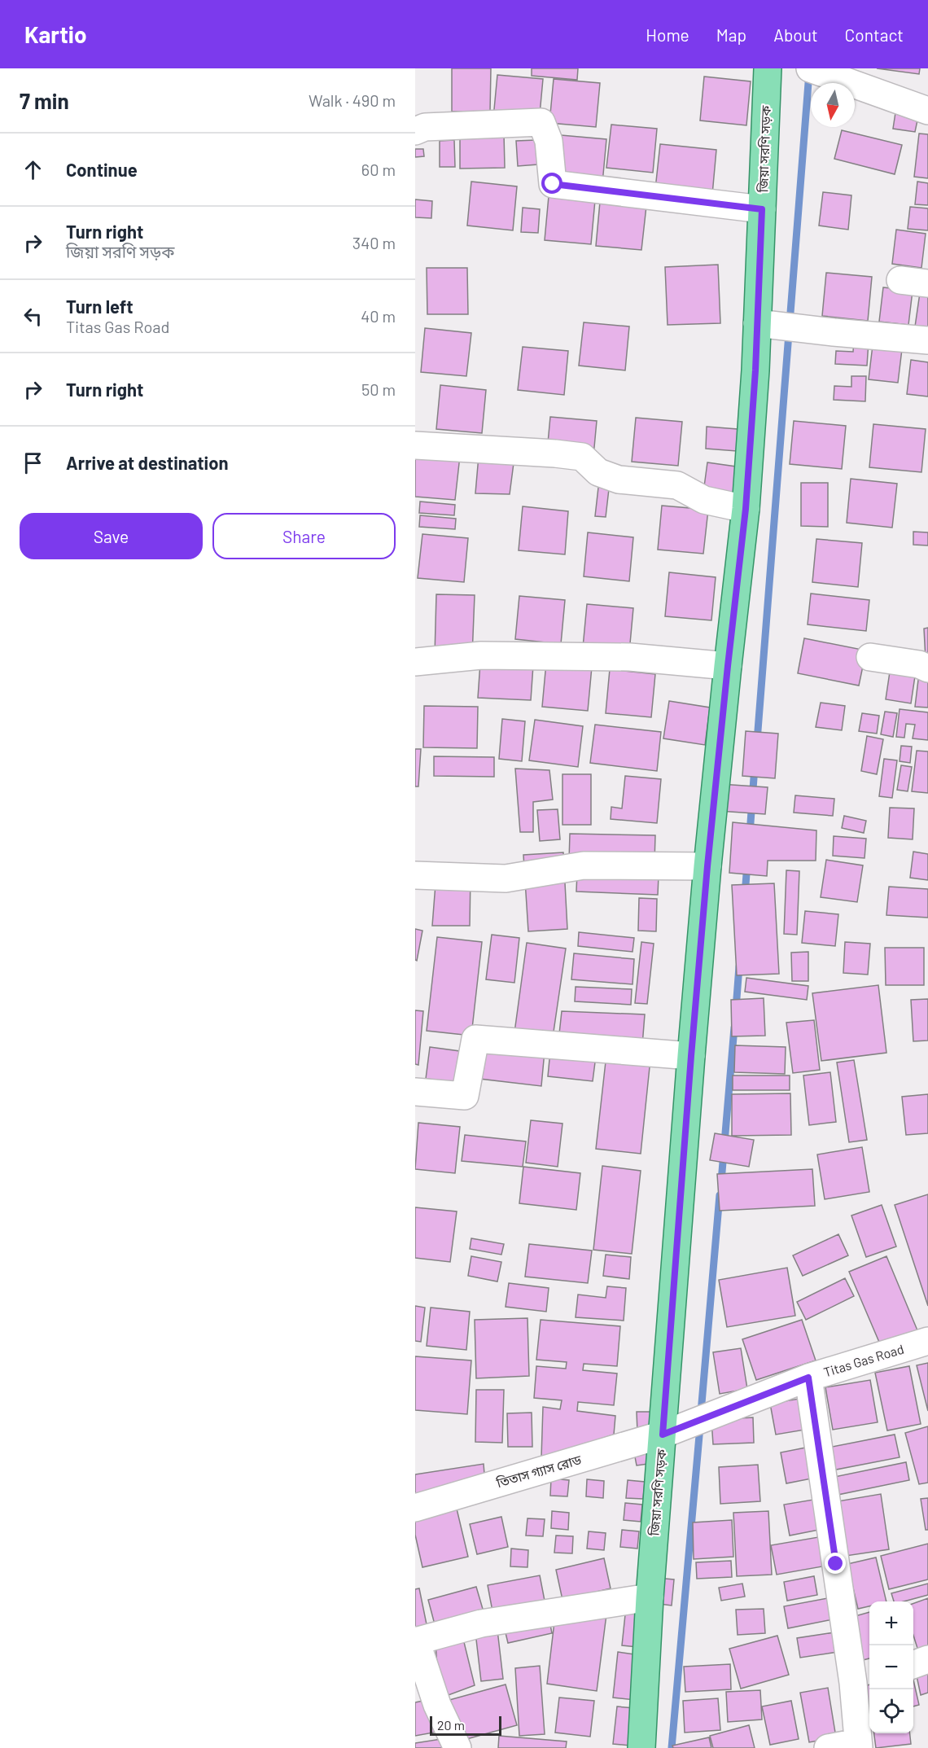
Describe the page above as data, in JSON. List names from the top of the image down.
{
  "streets": {
    "main road": ["জিয়া সরণি সড়ক"],
    "street": ["Titas Gas Road", "তিতাস গ্যাস রোড"]
  },
  "crossings": [
    ["জিয়া সরণি সড়ক", "Titas Gas Road"],
    ["জিয়া সরণি সড়ক", "তিতাস গ্যাস রোড"],
    ["Titas Gas Road", "তিতাস গ্যাস রোড"]
  ],
  "scale_bar": "20 m",
  "north": "bottom",
  "page": {
    "header": "Kartio",
    "nav": [
      "Home",
      "Map",
      "About",
      "Contact"
    ],
    "heading": ["7 min", "Walk · 490 m"],
    "list": [
      ["Continue", "60 m"],
      ["Turn right", "জিয়া সরণি সড়ক", "340 m"],
      ["Turn left", "Titas Gas Road", "40 m"],
      ["Turn right", "50 m"],
      "Arrive at destination"
    ],
    "buttons": ["Save", "Share"],
    "map_buttons": ["+", "−"],
    "scale": "20 m"
  }
}
